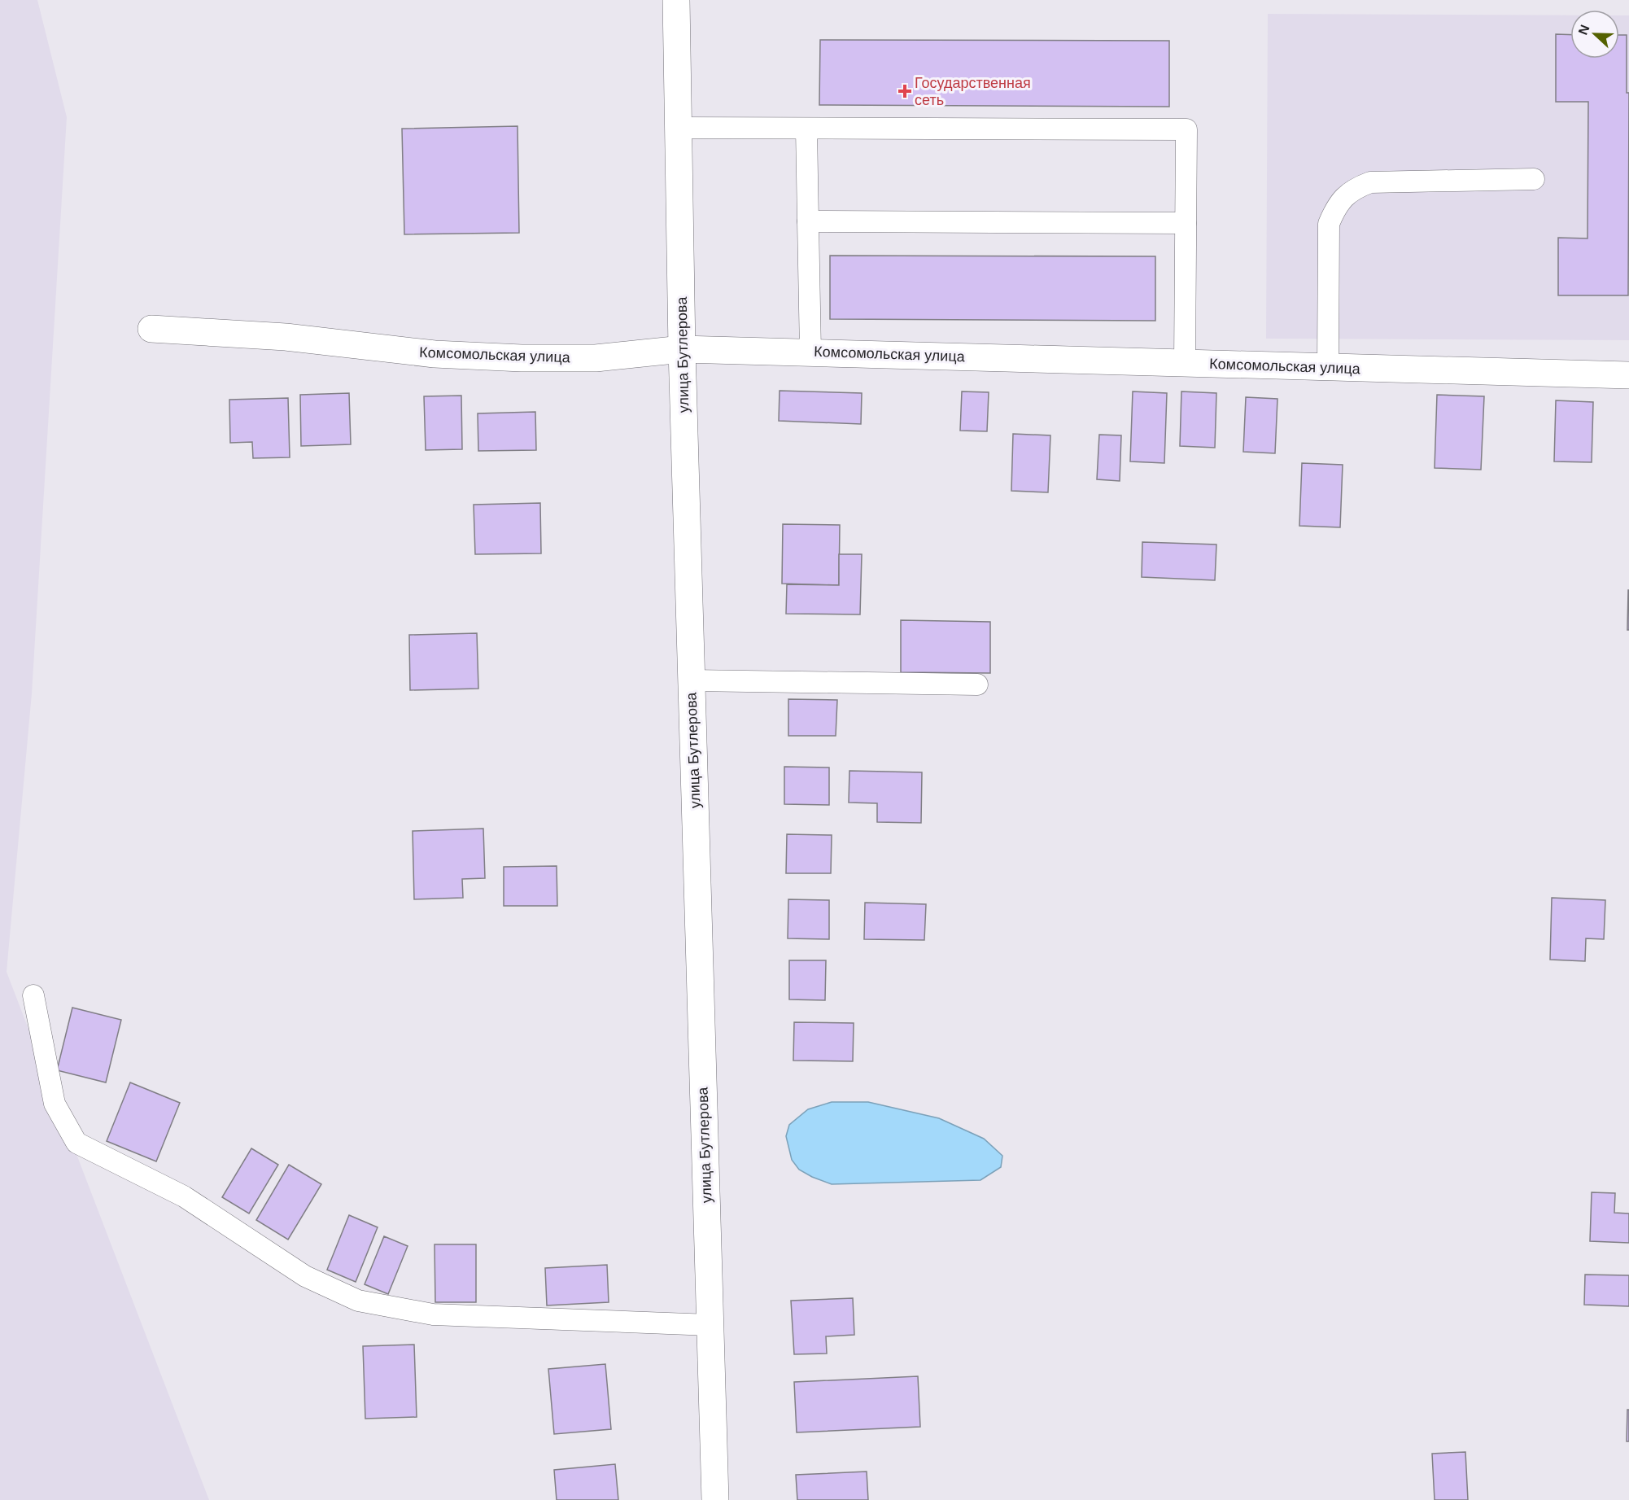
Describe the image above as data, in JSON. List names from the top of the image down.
{
  "streets": {
    "street": ["Комсомольская улица", "улица Бутлерова"]
  },
  "crossings": [
    ["Комсомольская улица", "улица Бутлерова"]
  ],
  "places": {
    "health": ["Государственная сеть"]
  },
  "north": "left"
}
